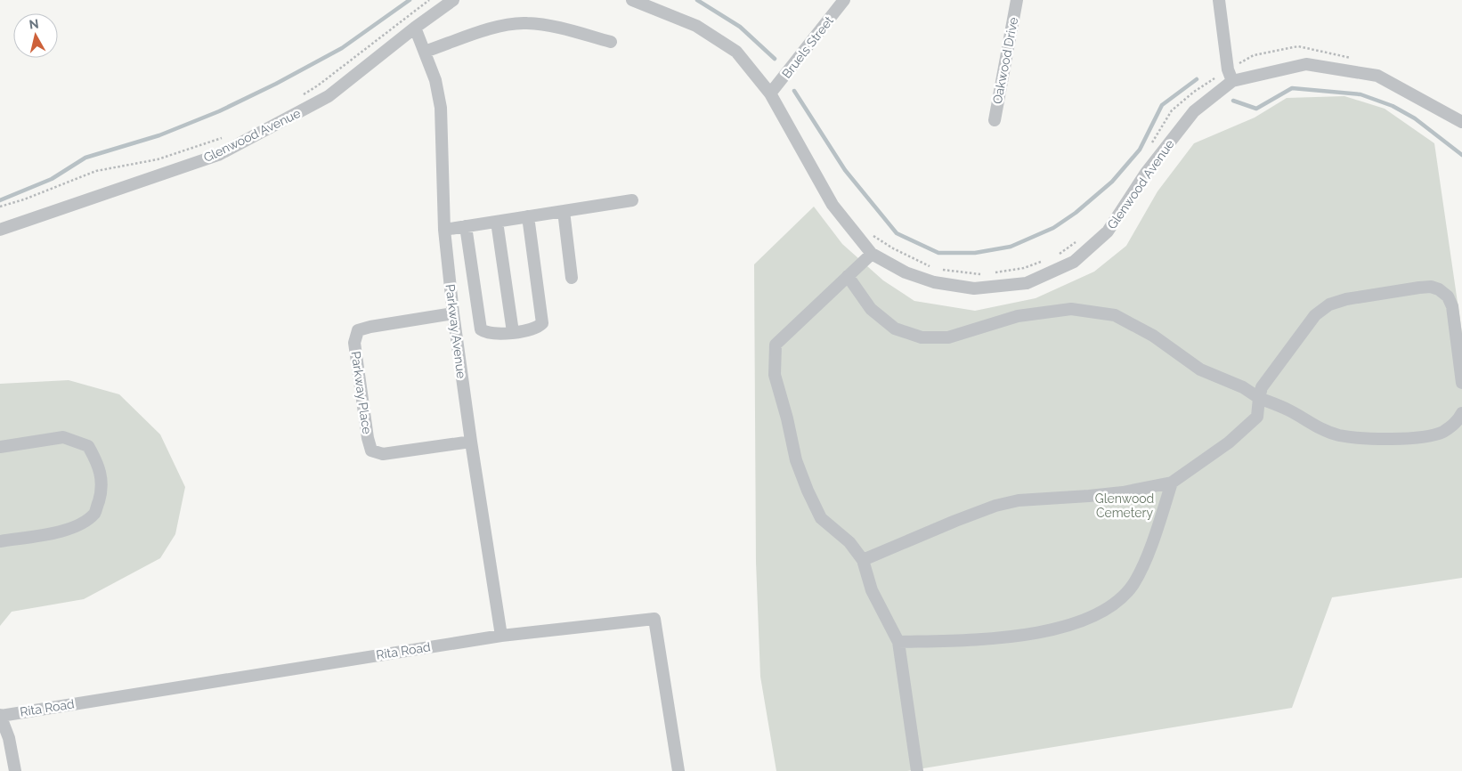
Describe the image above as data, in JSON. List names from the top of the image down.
{
  "streets": {
    "street": [
      "Bruels Street",
      "Oakwood Drive",
      "Glenwood Avenue",
      "Parkway Avenue",
      "Parkway Place",
      "Rita Road"
    ]
  },
  "crossings": [
    ["Bruels Street", "Glenwood Avenue"],
    ["Glenwood Avenue", "Parkway Avenue"],
    ["Parkway Avenue", "Parkway Place"],
    ["Parkway Avenue", "Rita Road"]
  ],
  "parks": ["Glenwood Cemetery"],
  "north": "top"
}
